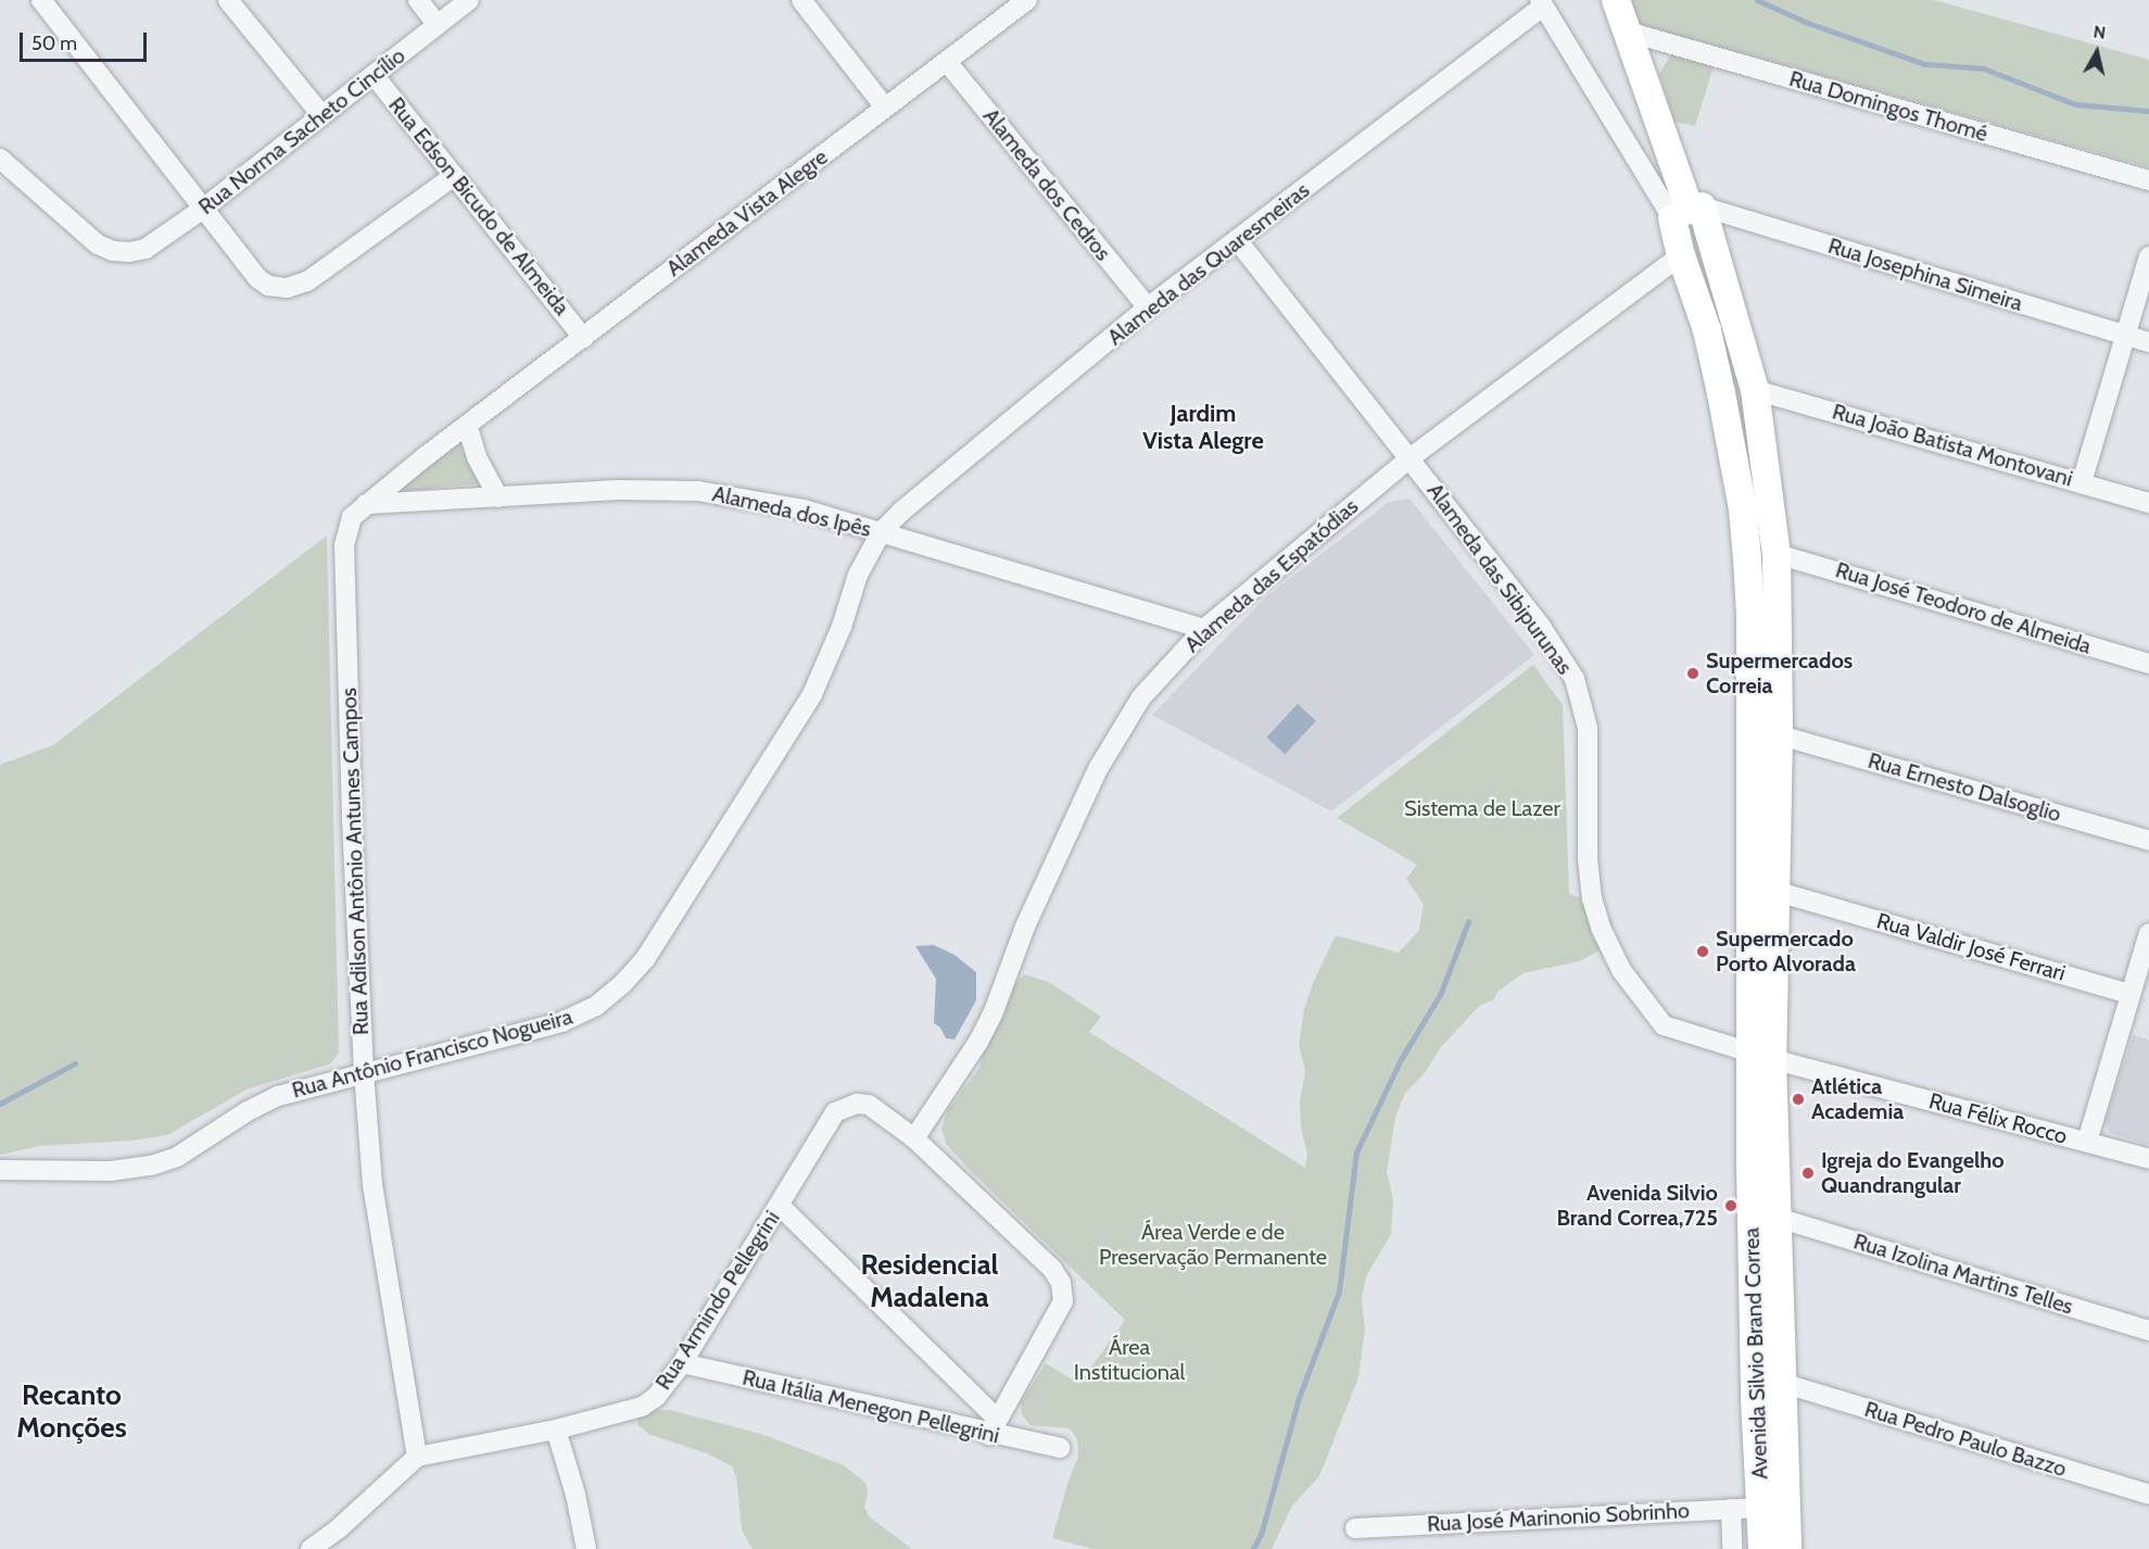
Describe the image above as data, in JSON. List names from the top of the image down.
{
  "streets": {
    "main road": ["Avenida Silvio Brand Correa"],
    "street": [
      "Rua Domingos Thomé",
      "Rua Norma Sacheto Cincílio",
      "Alameda dos Cedros",
      "Rua Edson Bicudo de Almeida",
      "Alameda Vista Alegre",
      "Alameda das Quaresmeiras",
      "Rua Josephina Simeira",
      "Rua João Batista Montovani",
      "Alameda dos Ipês",
      "Alameda das Espatódias",
      "Alameda das Sibipurunas",
      "Rua José Teodoro de Almeida",
      "Rua Ernesto Dalsoglio",
      "Rua Adilson Antônio Antunes Campos",
      "Rua Valdir José Ferrari",
      "Rua Antônio Francisco Nogueira",
      "Rua Félix Rocco",
      "Rua Izolina Martins Telles",
      "Rua Armindo Pellegrini",
      "Rua Itália Menegon Pellegrini",
      "Rua Pedro Paulo Bazzo",
      "Rua José Marinonio Sobrinho"
    ]
  },
  "crossings": [
    ["Rua Norma Sacheto Cincílio", "Rua Edson Bicudo de Almeida"],
    ["Alameda dos Cedros", "Alameda Vista Alegre"],
    ["Alameda dos Cedros", "Alameda das Quaresmeiras"],
    ["Rua Edson Bicudo de Almeida", "Alameda Vista Alegre"],
    ["Alameda Vista Alegre", "Alameda dos Ipês"],
    ["Alameda Vista Alegre", "Rua Adilson Antônio Antunes Campos"],
    ["Alameda das Quaresmeiras", "Alameda dos Ipês"],
    ["Alameda das Quaresmeiras", "Alameda das Sibipurunas"],
    ["Alameda das Quaresmeiras", "Rua Antônio Francisco Nogueira"],
    ["Rua Josephina Simeira", "Avenida Silvio Brand Correa"],
    ["Rua João Batista Montovani", "Avenida Silvio Brand Correa"],
    ["Alameda dos Ipês", "Alameda das Espatódias"],
    ["Alameda dos Ipês", "Rua Adilson Antônio Antunes Campos"],
    ["Alameda dos Ipês", "Rua Antônio Francisco Nogueira"],
    ["Alameda das Espatódias", "Alameda das Sibipurunas"],
    ["Alameda das Espatódias", "Rua Armindo Pellegrini"],
    ["Alameda das Espatódias", "Avenida Silvio Brand Correa"],
    ["Alameda das Sibipurunas", "Rua Félix Rocco"],
    ["Alameda das Sibipurunas", "Avenida Silvio Brand Correa"],
    ["Rua José Teodoro de Almeida", "Avenida Silvio Brand Correa"],
    ["Rua Ernesto Dalsoglio", "Avenida Silvio Brand Correa"],
    ["Rua Adilson Antônio Antunes Campos", "Rua Antônio Francisco Nogueira"],
    ["Rua Adilson Antônio Antunes Campos", "Rua Armindo Pellegrini"],
    ["Rua Valdir José Ferrari", "Avenida Silvio Brand Correa"],
    ["Rua Félix Rocco", "Avenida Silvio Brand Correa"],
    ["Rua Izolina Martins Telles", "Avenida Silvio Brand Correa"],
    ["Rua Armindo Pellegrini", "Rua Itália Menegon Pellegrini"],
    ["Avenida Silvio Brand Correa", "Rua Pedro Paulo Bazzo"],
    ["Avenida Silvio Brand Correa", "Rua José Marinonio Sobrinho"]
  ],
  "districts": ["Jardim Vista Alegre", "Residencial Madalena", "Recanto Monções"],
  "parks": ["Sistema de Lazer", "Área Verde e de Preservação Permanente", "Área Institucional"],
  "places": [
    "Supermercados Correia",
    "Supermercado Porto Alvorada",
    "Atlética Academia",
    "Igreja do Evangelho Quandrangular",
    "Avenida Silvio Brand Correa,725"
  ],
  "scale_bar": "50 m",
  "north": "top"
}
